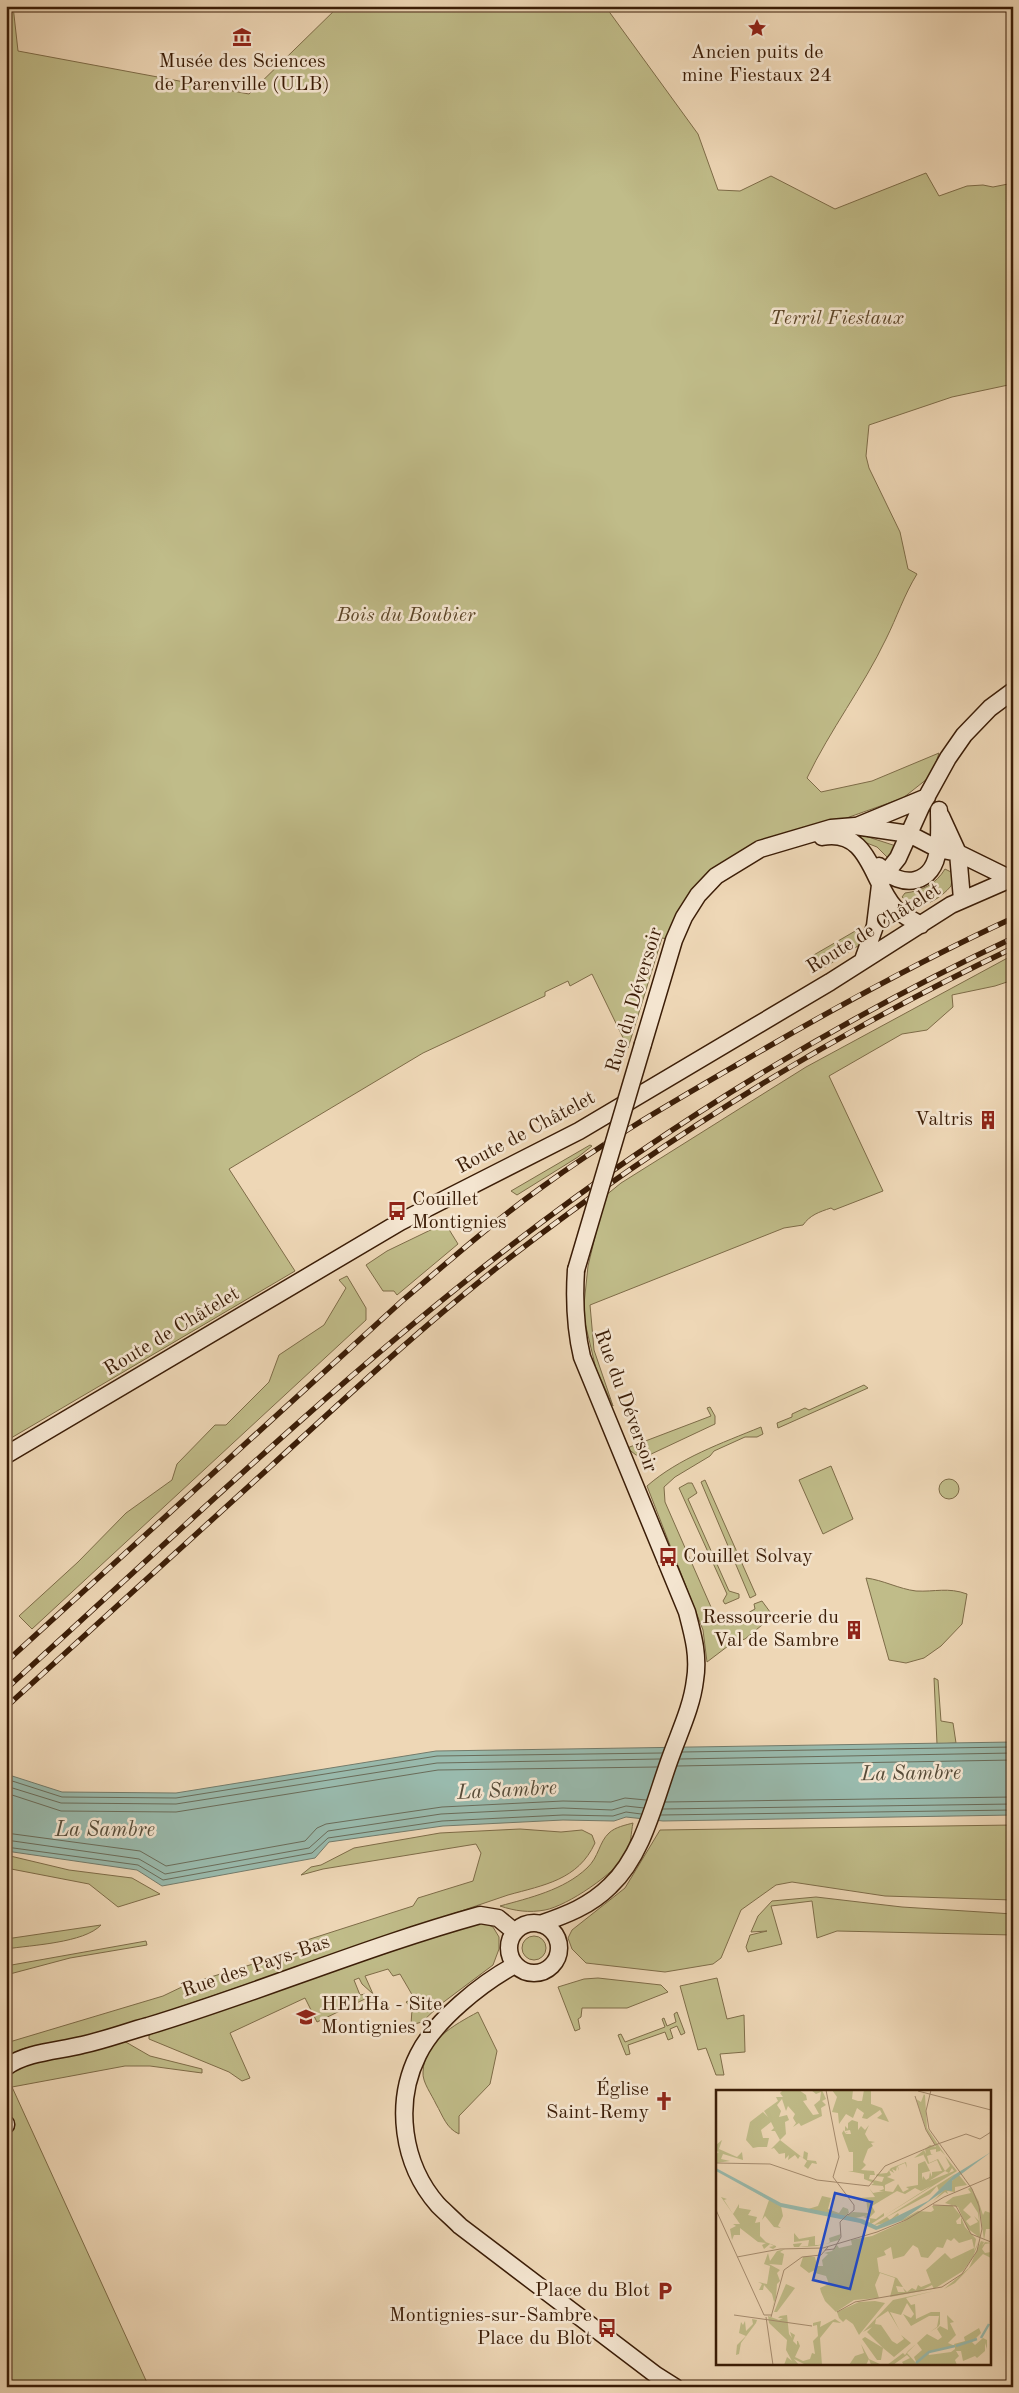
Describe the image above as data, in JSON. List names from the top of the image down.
{
  "streets": {
    "main road": ["Route de Châtelet", "Rue du Déversoir", "Rue des Pays-Bas"]
  },
  "crossings": [
    ["Route de Châtelet", "Rue du Déversoir"],
    ["Rue du Déversoir", "Rue des Pays-Bas"]
  ],
  "water": ["La Sambre"],
  "parks": ["Terril Fiestaux", "Bois du Boubier"],
  "places": {
    "place": ["Ancien puits de mine Fiestaux 24"],
    "museum": ["Musée des Sciences de Parenville (ULB)"],
    "building": ["Valtris", "Ressourcerie du Val de Sambre"],
    "bus stop": ["Couillet Montignies", "Couillet Solvay", "Montignies-sur-Sambre Place du Blot"],
    "school or university": ["HELHa - Site Montignies 2"],
    "church": ["Église Saint-Remy"],
    "parking": ["Place du Blot"]
  }
}
